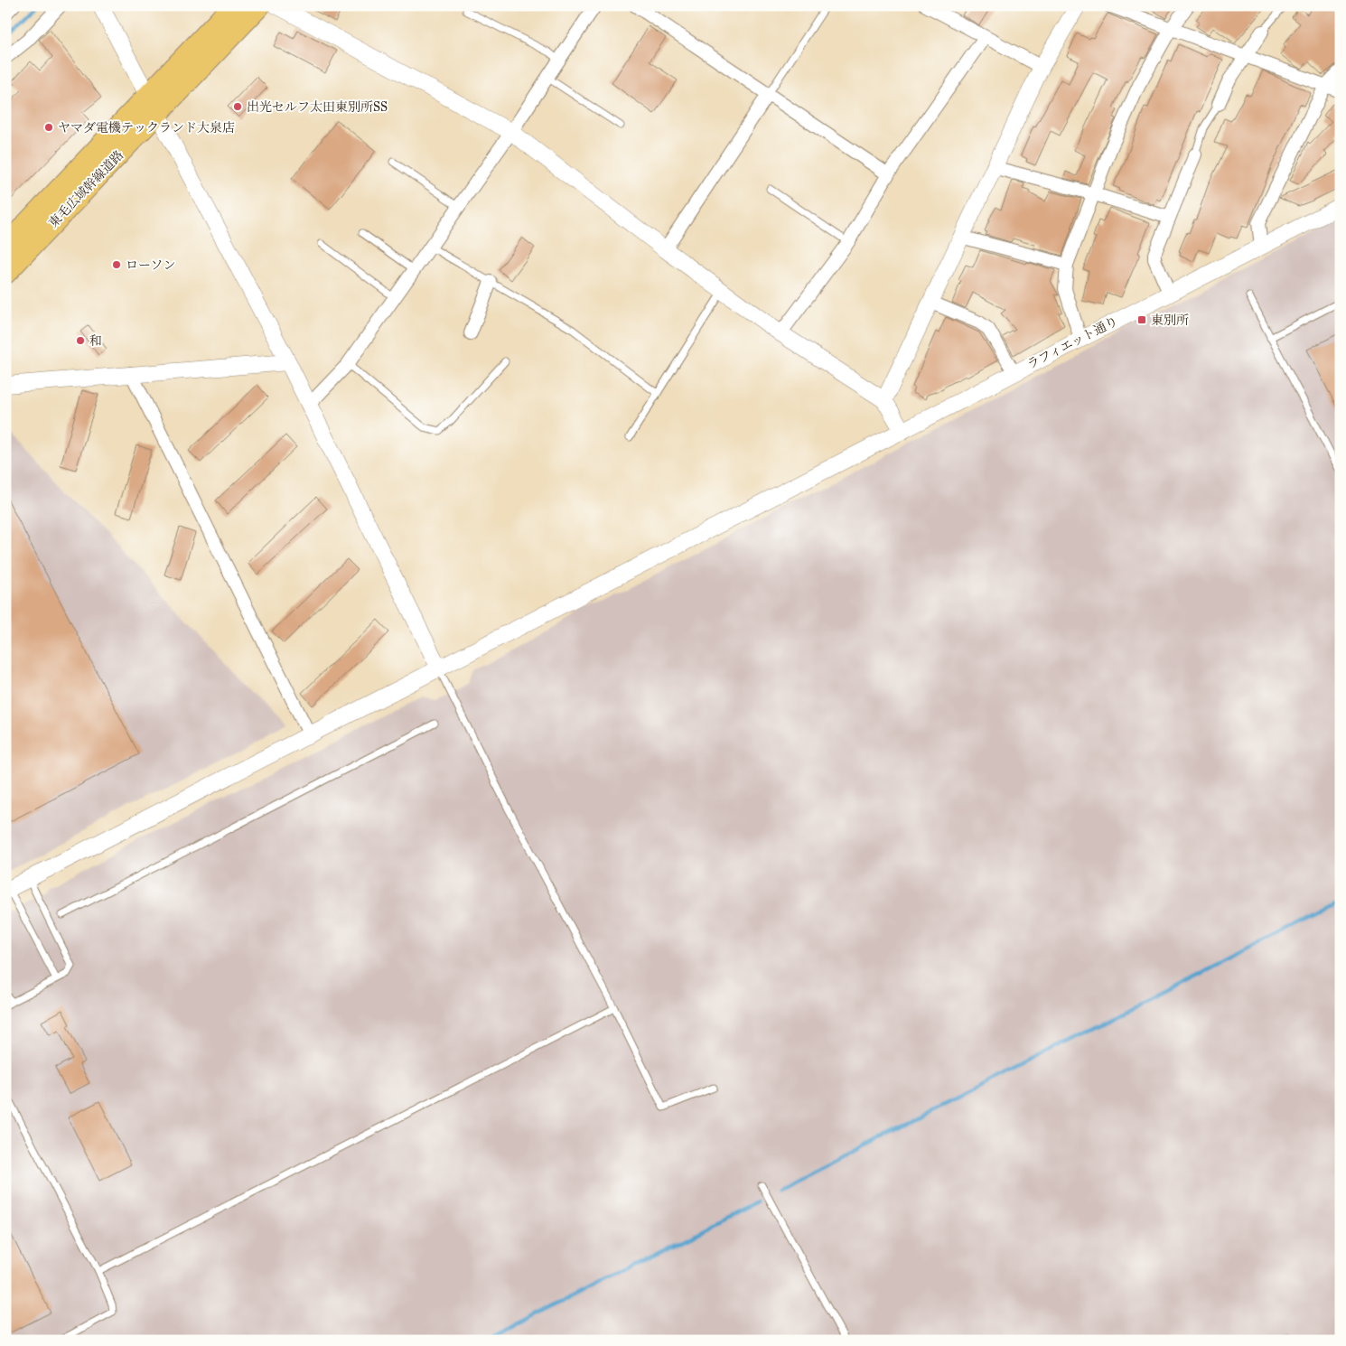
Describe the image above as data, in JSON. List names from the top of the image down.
{
  "streets": {
    "highway": ["東毛広域幹線道路"],
    "street": ["ラフィエット通り"]
  },
  "places": {
    "other": [
      "出光セルフ太田東別所SS",
      "ヤマダ電機テックランド大泉店",
      "ローソン",
      "和"
    ],
    "transit": ["東別所"]
  }
}
